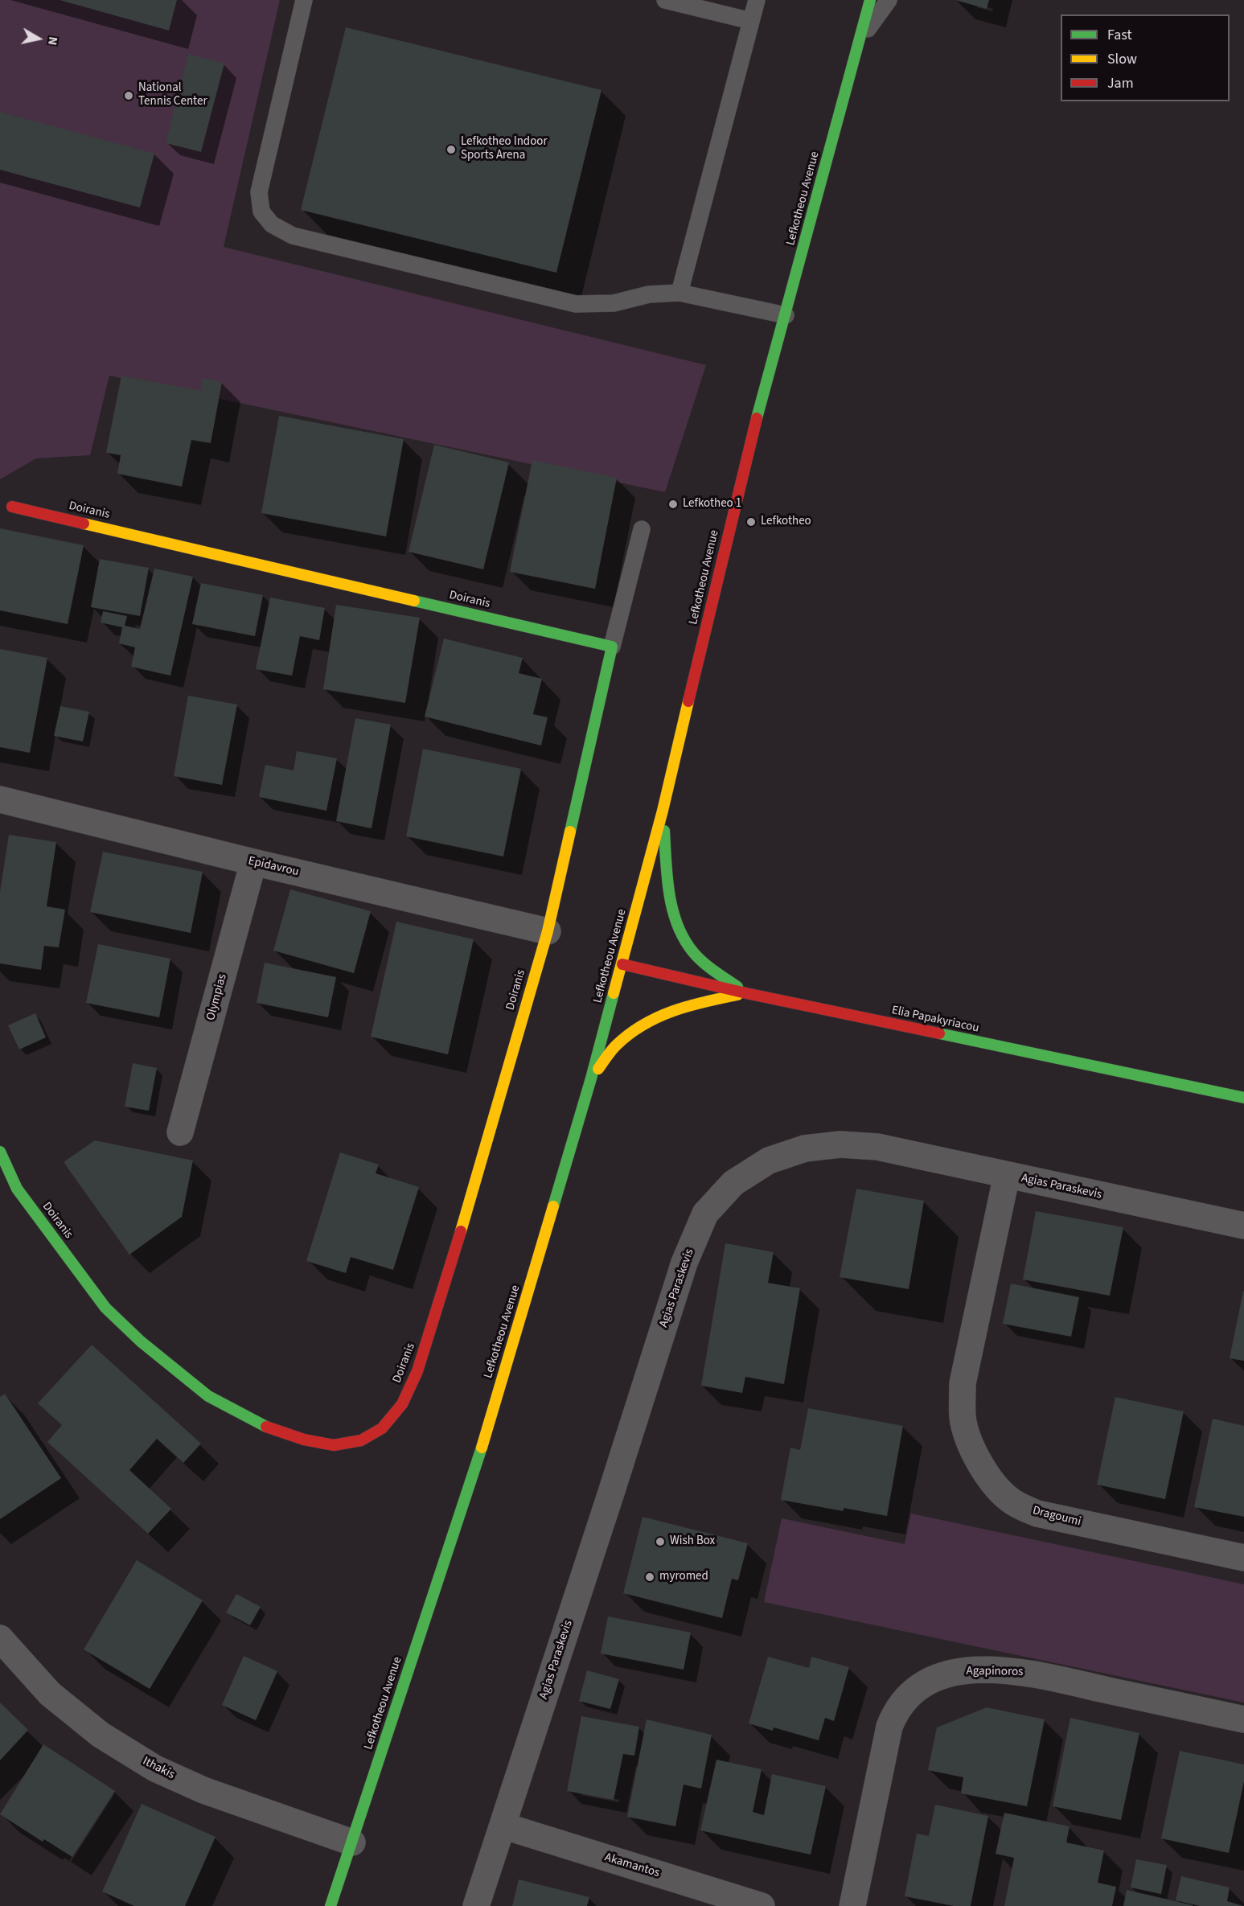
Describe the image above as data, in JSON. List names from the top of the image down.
{
  "streets": {
    "main road": ["Lefkotheou Avenue", "Doiranis", "Elia Papakyriacou"],
    "street": [
      "Epidavrou",
      "Olympias",
      "Agias Paraskevis",
      "Dragoumi",
      "Agapinoros",
      "Ithakis",
      "Akamantos"
    ]
  },
  "crossings": [
    ["Lefkotheou Avenue", "Elia Papakyriacou"],
    ["Lefkotheou Avenue", "Ithakis"],
    ["Doiranis", "Epidavrou"],
    ["Epidavrou", "Olympias"],
    ["Agias Paraskevis", "Dragoumi"],
    ["Agias Paraskevis", "Akamantos"]
  ],
  "places": [
    "National Tennis Center",
    "Lefkotheo Indoor Sports Arena",
    "Lefkotheo 1",
    "Lefkotheo",
    "Wish Box",
    "myromed"
  ],
  "legend": ["Fast", "Slow", "Jam"],
  "north": "right"
}
